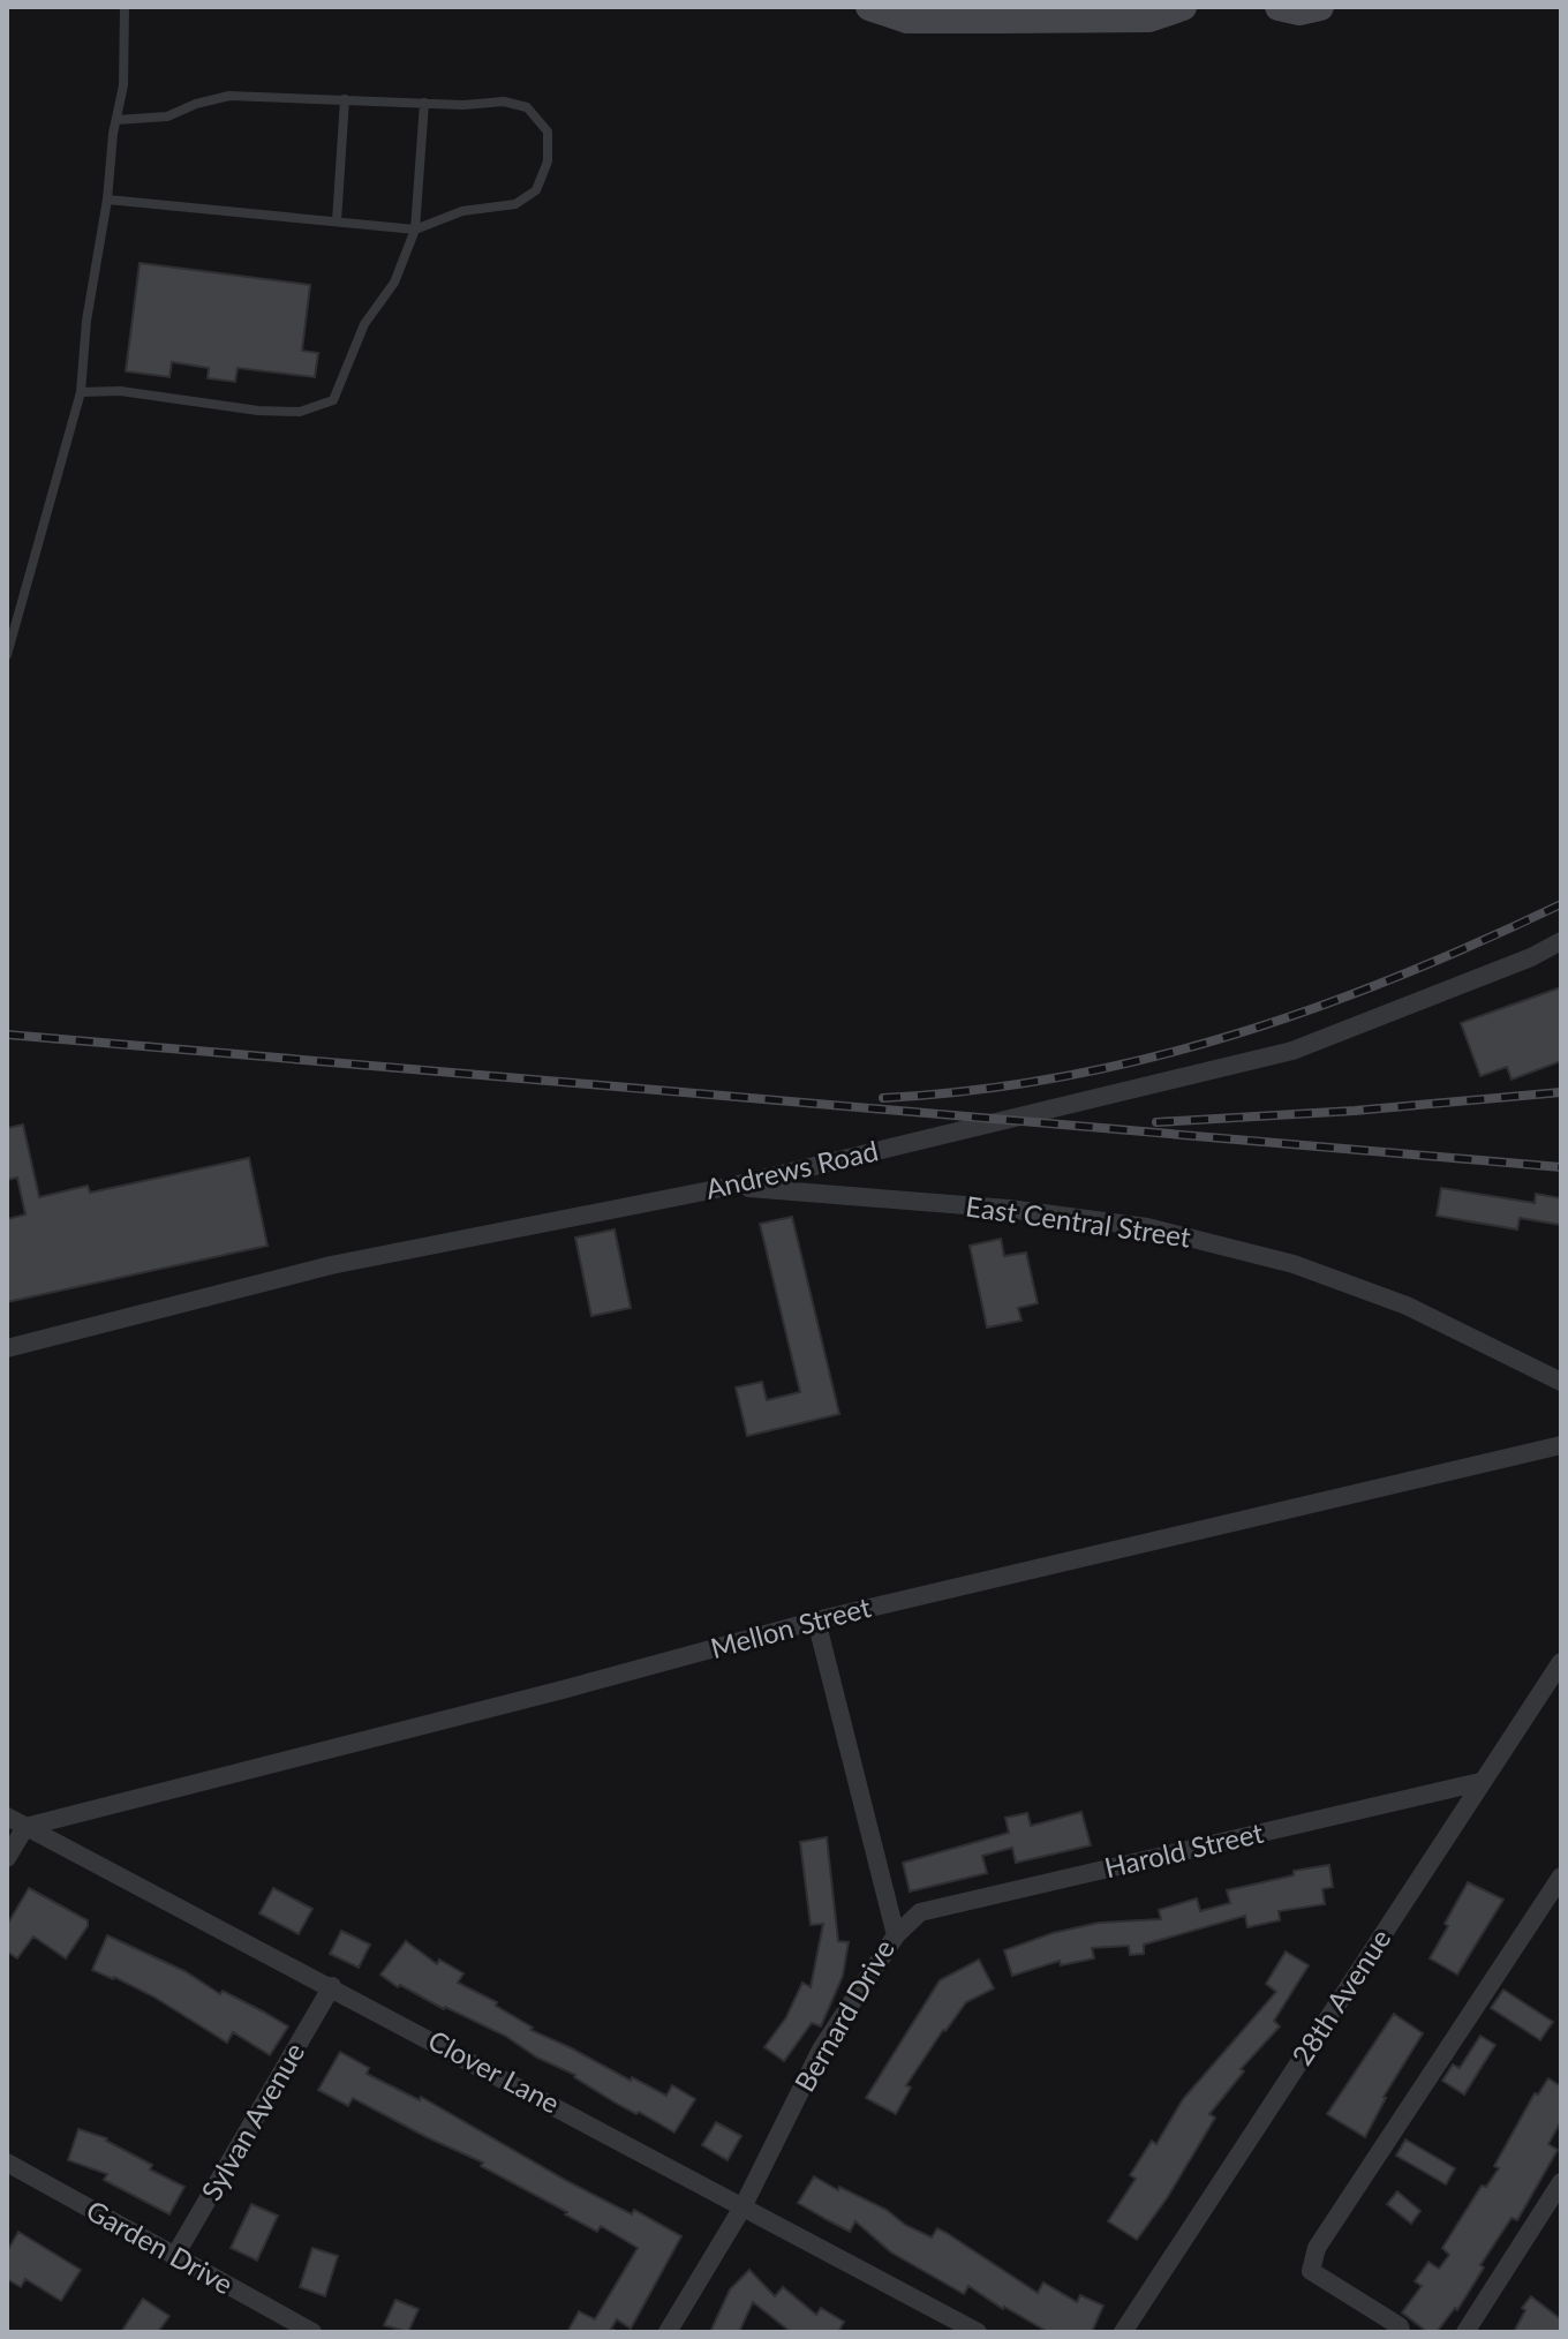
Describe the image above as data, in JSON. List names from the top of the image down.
{
  "streets": {
    "street": [
      "Andrews Road",
      "East Central Street",
      "Mellon Street",
      "Harold Street",
      "28th Avenue",
      "Bernard Drive",
      "Clover Lane",
      "Sylvan Avenue",
      "Garden Drive"
    ]
  },
  "crossings": [
    ["Andrews Road", "East Central Street"],
    ["Mellon Street", "Bernard Drive"],
    ["Mellon Street", "Clover Lane"],
    ["Harold Street", "28th Avenue"],
    ["Harold Street", "Bernard Drive"],
    ["Bernard Drive", "Clover Lane"],
    ["Clover Lane", "Sylvan Avenue"],
    ["Sylvan Avenue", "Garden Drive"]
  ]
}
